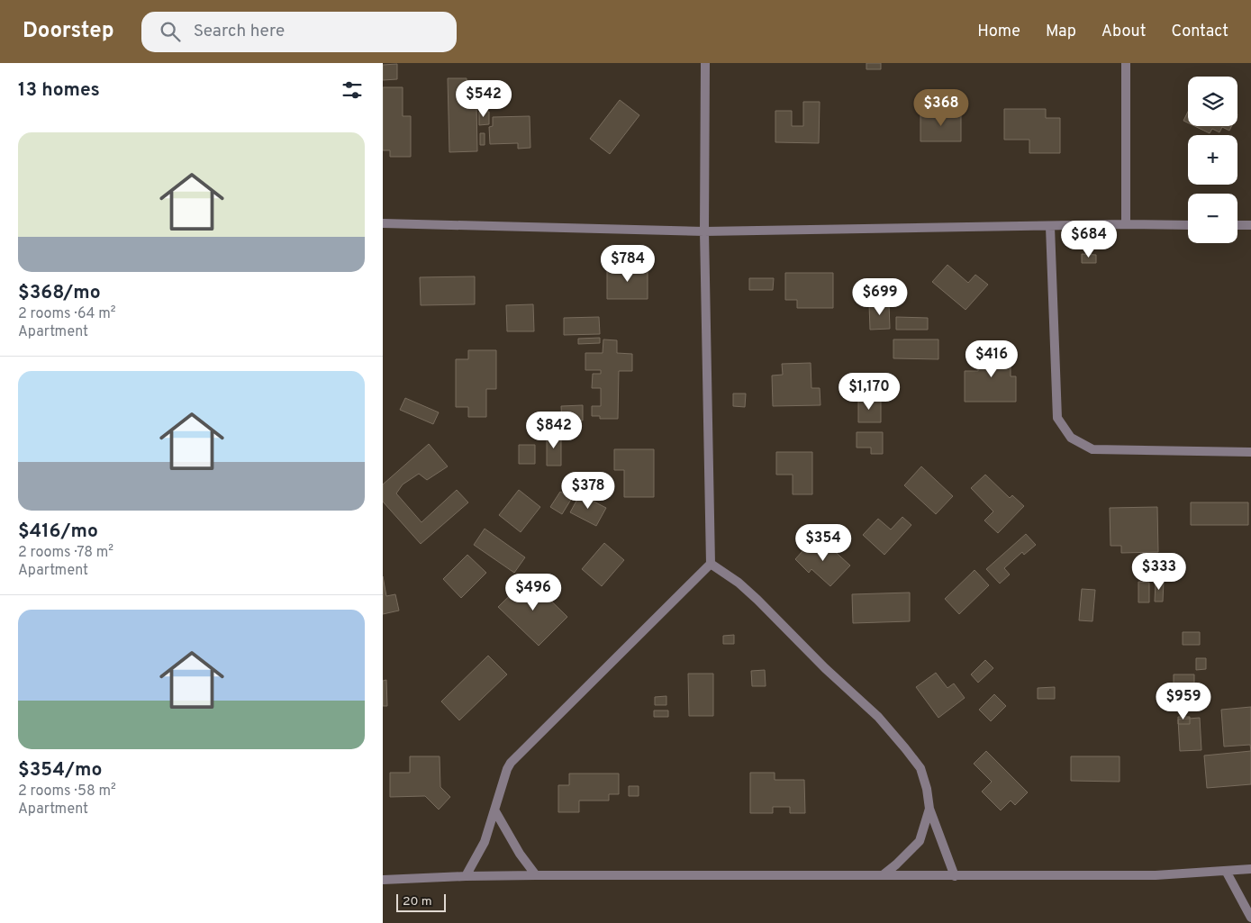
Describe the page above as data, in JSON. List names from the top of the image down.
{
  "scale_bar": "20 m",
  "page": {
    "header": "Doorstep",
    "search": "Search here",
    "nav": [
      "Home",
      "Map",
      "About",
      "Contact"
    ],
    "heading": "13 homes",
    "map_buttons": ["+", "−"],
    "price": [
      "$542",
      "$368",
      "$684",
      "$784",
      "$699",
      "$416",
      "$1,170",
      "$842",
      "$378",
      "$354",
      "$333",
      "$496",
      "$959"
    ],
    "list": [
      {
        "name": "$368/mo",
        "note": "2 rooms · 64 m² · Apartment"
      },
      {
        "name": "$416/mo",
        "note": "2 rooms · 78 m² · Apartment"
      },
      {
        "name": "$354/mo",
        "note": "2 rooms · 58 m² · Apartment"
      }
    ],
    "scale": "20 m"
  }
}
